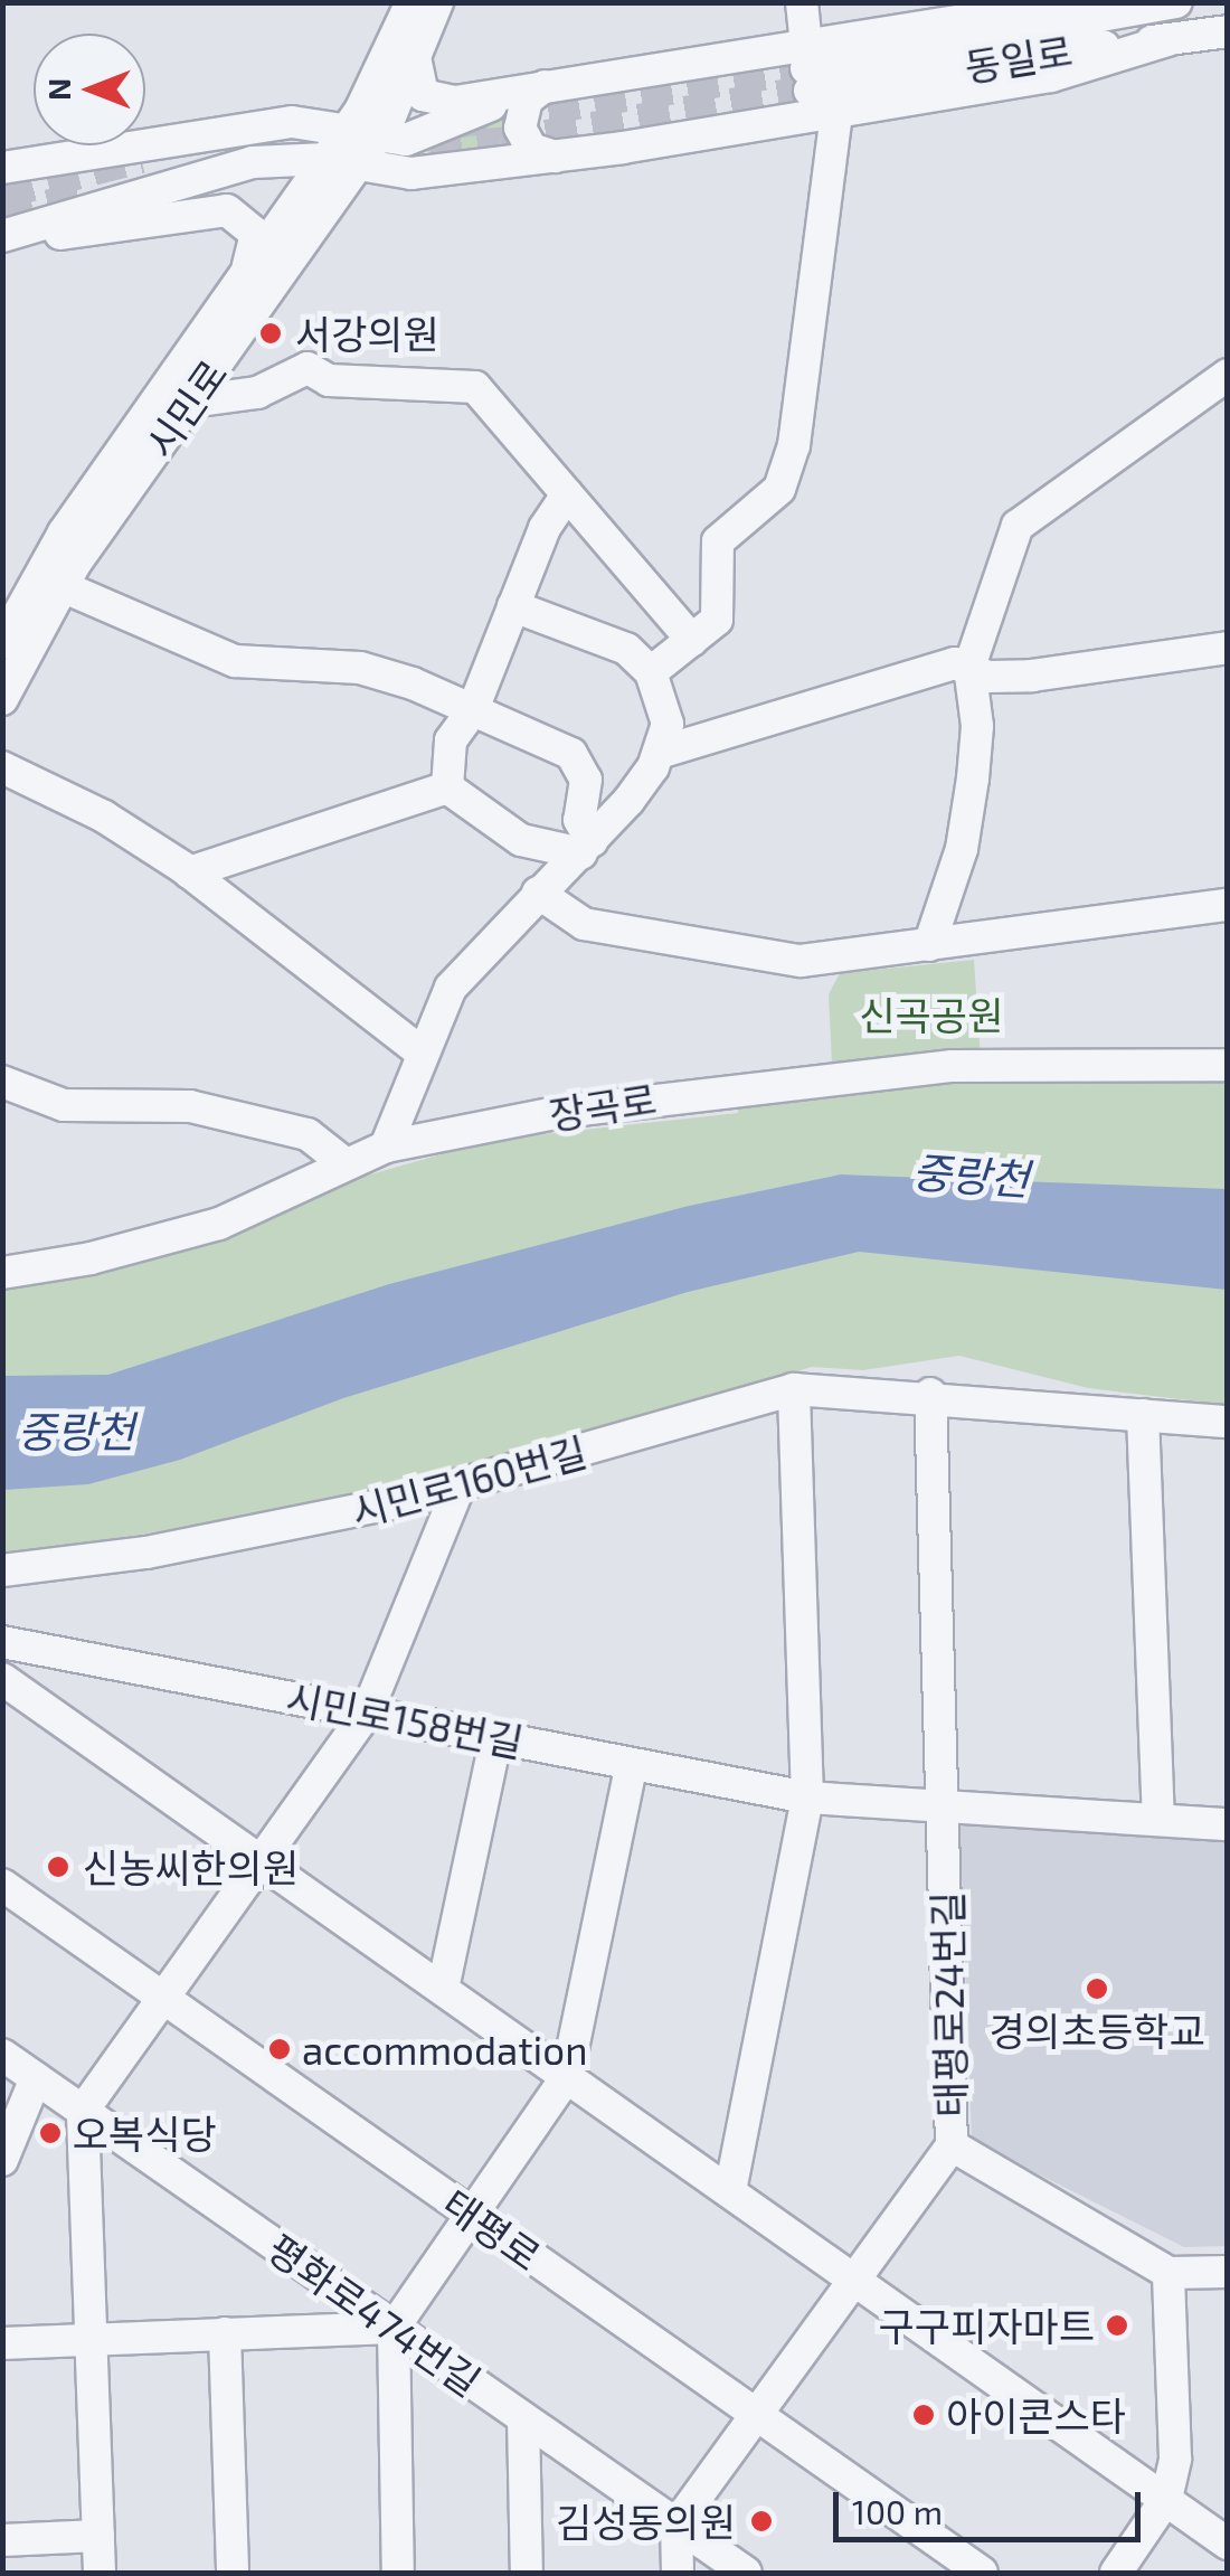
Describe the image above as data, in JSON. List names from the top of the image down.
{
  "streets": {
    "street": [
      "동일로",
      "시민로",
      "장곡로",
      "시민로160번길",
      "시민로158번길",
      "태평로24번길",
      "태평로",
      "평화로474번길"
    ]
  },
  "crossings": [
    ["시민로160번길", "태평로24번길"],
    ["시민로158번길", "태평로24번길"],
    ["태평로24번길", "태평로"],
    ["태평로24번길", "평화로474번길"]
  ],
  "water": ["중랑천"],
  "parks": ["신곡공원"],
  "places": [
    "서강의원",
    "신농씨한의원",
    "경의초등학교",
    "accommodation",
    "오복식당",
    "구구피자마트",
    "아이콘스타",
    "김성동의원"
  ],
  "scale_bar": "100 m",
  "north": "left"
}
